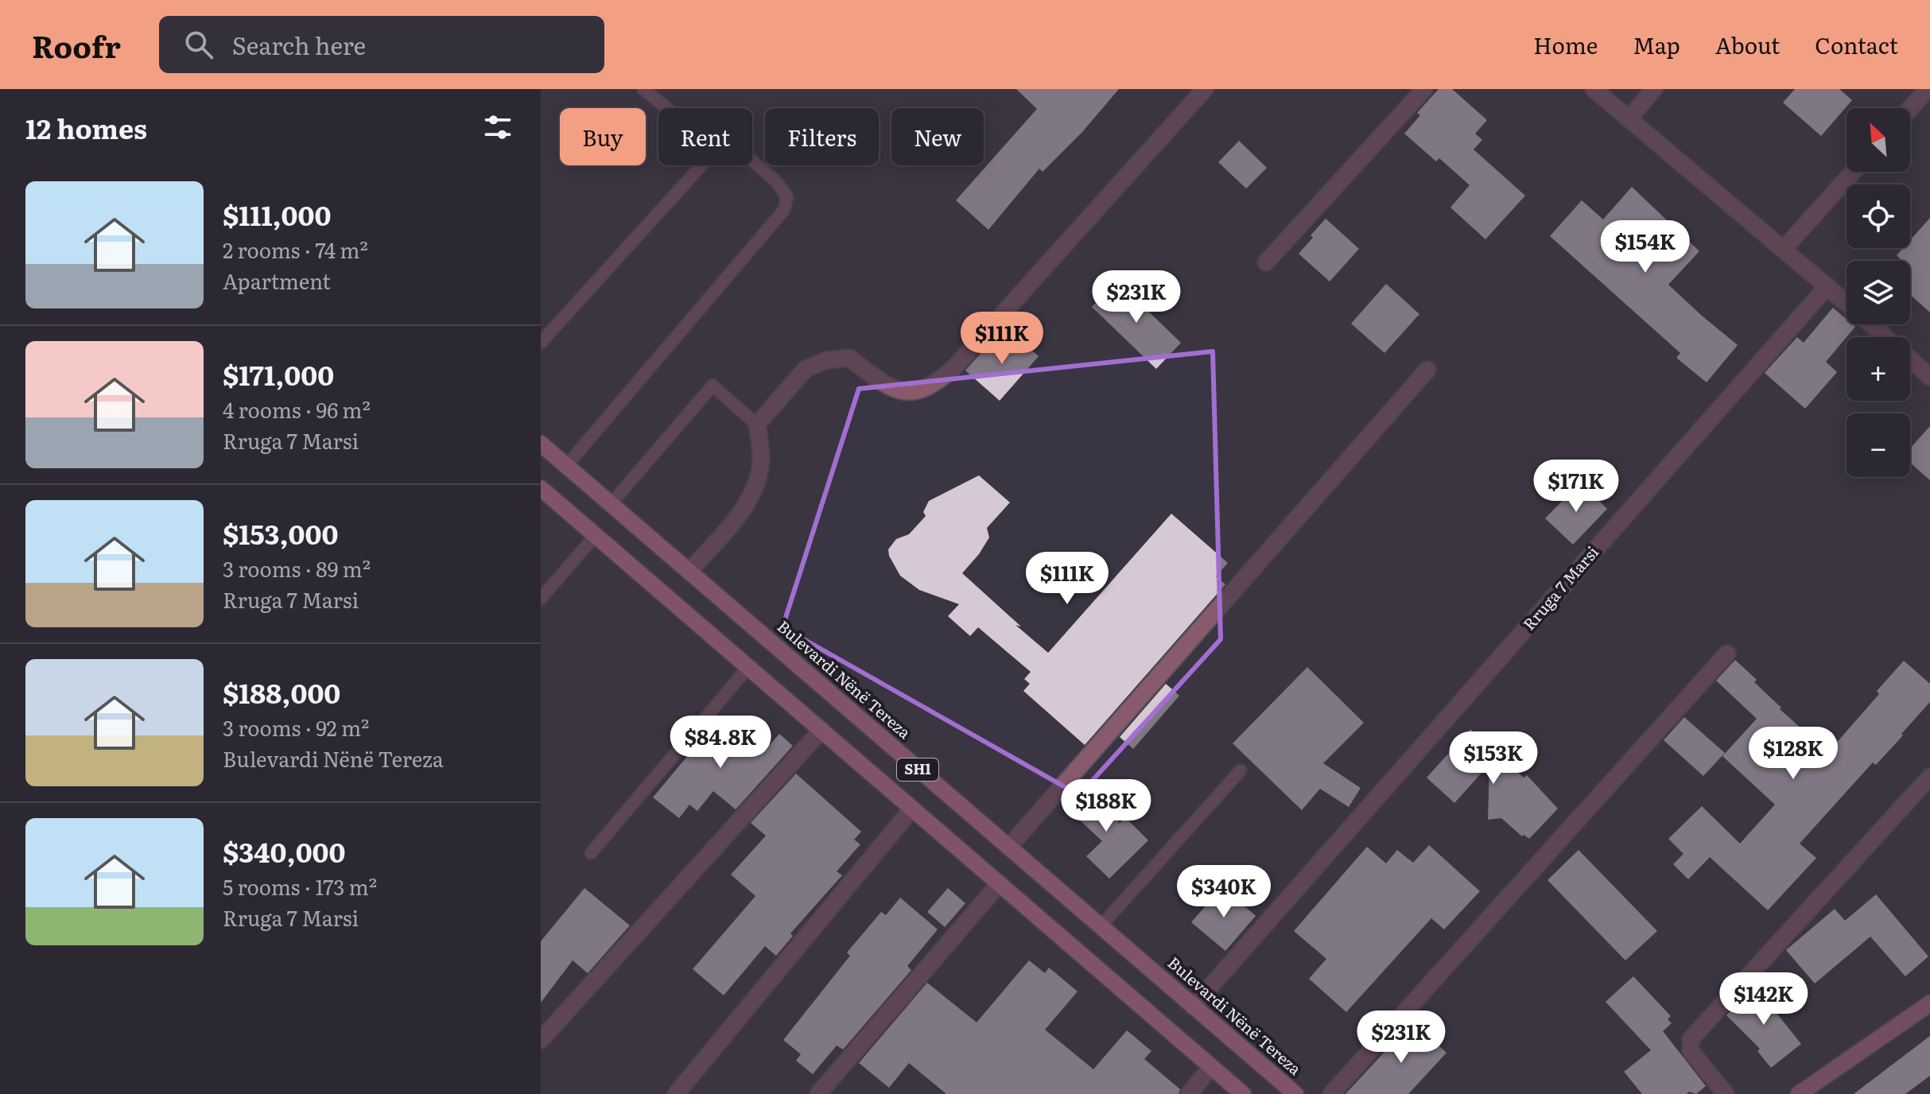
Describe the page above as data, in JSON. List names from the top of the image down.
{
  "streets": {
    "main road": ["Bulevardi Nënë Tereza", "SH1"],
    "street": ["Rruga 7 Marsi"]
  },
  "crossings": [
    ["Rruga 7 Marsi", "Bulevardi Nënë Tereza"]
  ],
  "north": "top left",
  "page": {
    "header": "Roofr",
    "search": "Search here",
    "nav": [
      "Home",
      "Map",
      "About",
      "Contact"
    ],
    "heading": "12 homes",
    "map_buttons": ["+", "−"],
    "chip": [
      "Buy",
      "Rent",
      "Filters",
      "New"
    ],
    "list": [
      {
        "name": "$111,000",
        "note": "2 rooms · 74 m² · Apartment"
      },
      {
        "name": "$171,000",
        "note": "4 rooms · 96 m² · Rruga 7 Marsi"
      },
      {
        "name": "$153,000",
        "note": "3 rooms · 89 m² · Rruga 7 Marsi"
      },
      {
        "name": "$188,000",
        "note": "3 rooms · 92 m² · Bulevardi Nënë Tereza"
      },
      {
        "name": "$340,000",
        "note": "5 rooms · 173 m² · Rruga 7 Marsi"
      }
    ],
    "price": [
      "$154K",
      "$231K",
      "$111K",
      "$171K",
      "$111K",
      "$84.8K",
      "$128K",
      "$153K",
      "$188K",
      "$340K",
      "$142K",
      "$231K"
    ]
  }
}
